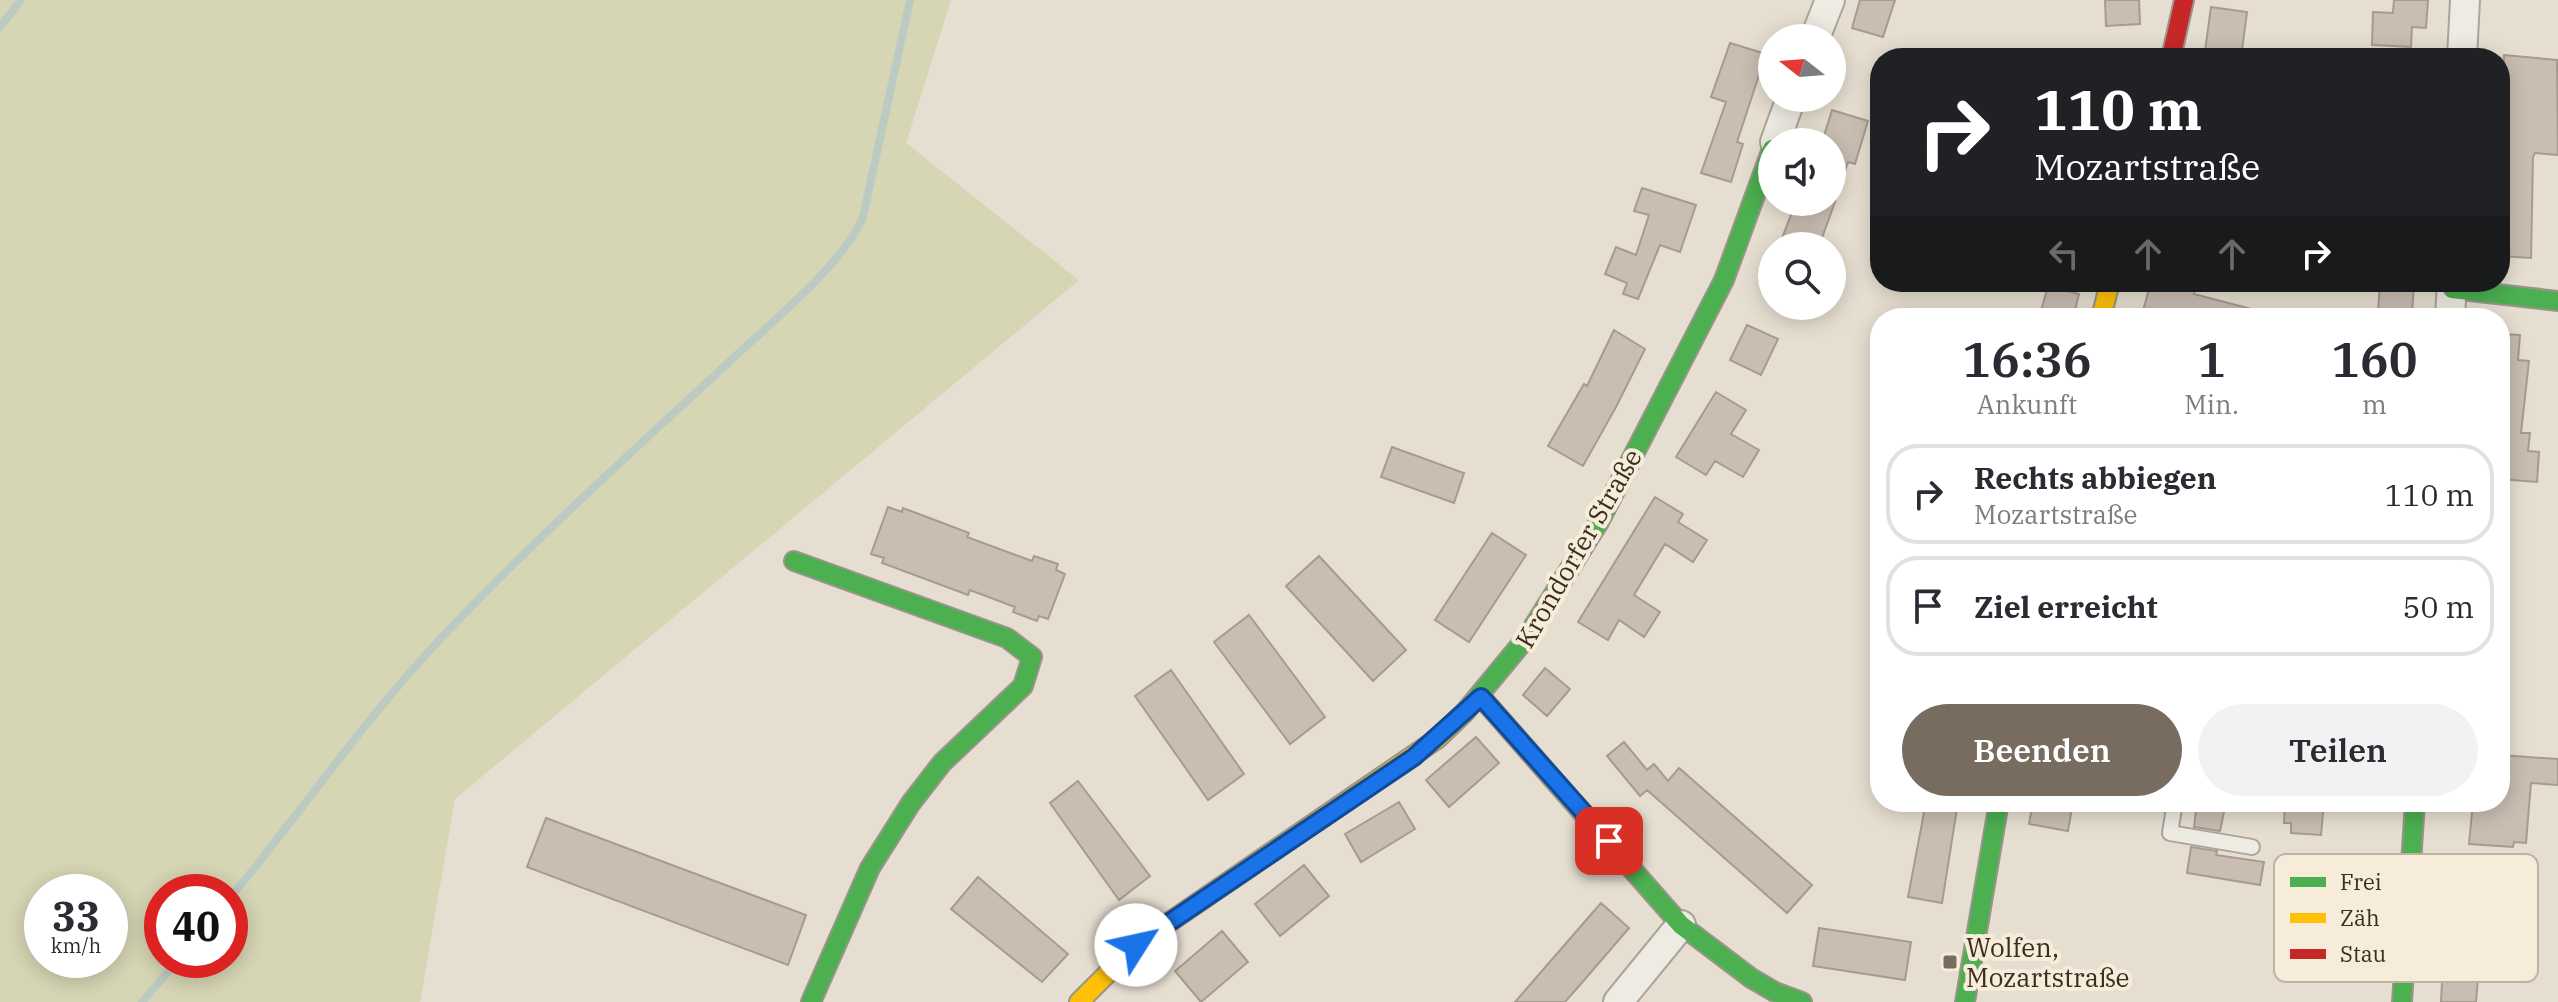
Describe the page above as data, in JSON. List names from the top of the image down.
{
  "streets": {
    "street": ["Krondorfer Straße"]
  },
  "places": {
    "transit": ["Wolfen, Mozartstraße"]
  },
  "legend": ["Frei", "Zäh", "Stau"],
  "north": "left",
  "page": {
    "turn": ["110 m", "Mozartstraße"],
    "eta": [
      "16:36",
      "Ankunft",
      "1",
      "Min.",
      "160",
      "m"
    ],
    "list": [
      {
        "name": "Rechts abbiegen",
        "note": "Mozartstraße",
        "value": "110 m"
      },
      {
        "name": "Ziel erreicht",
        "value": "50 m"
      }
    ],
    "buttons": ["Beenden", "Teilen"],
    "speed": "33 km/h",
    "limit": "40"
  }
}
